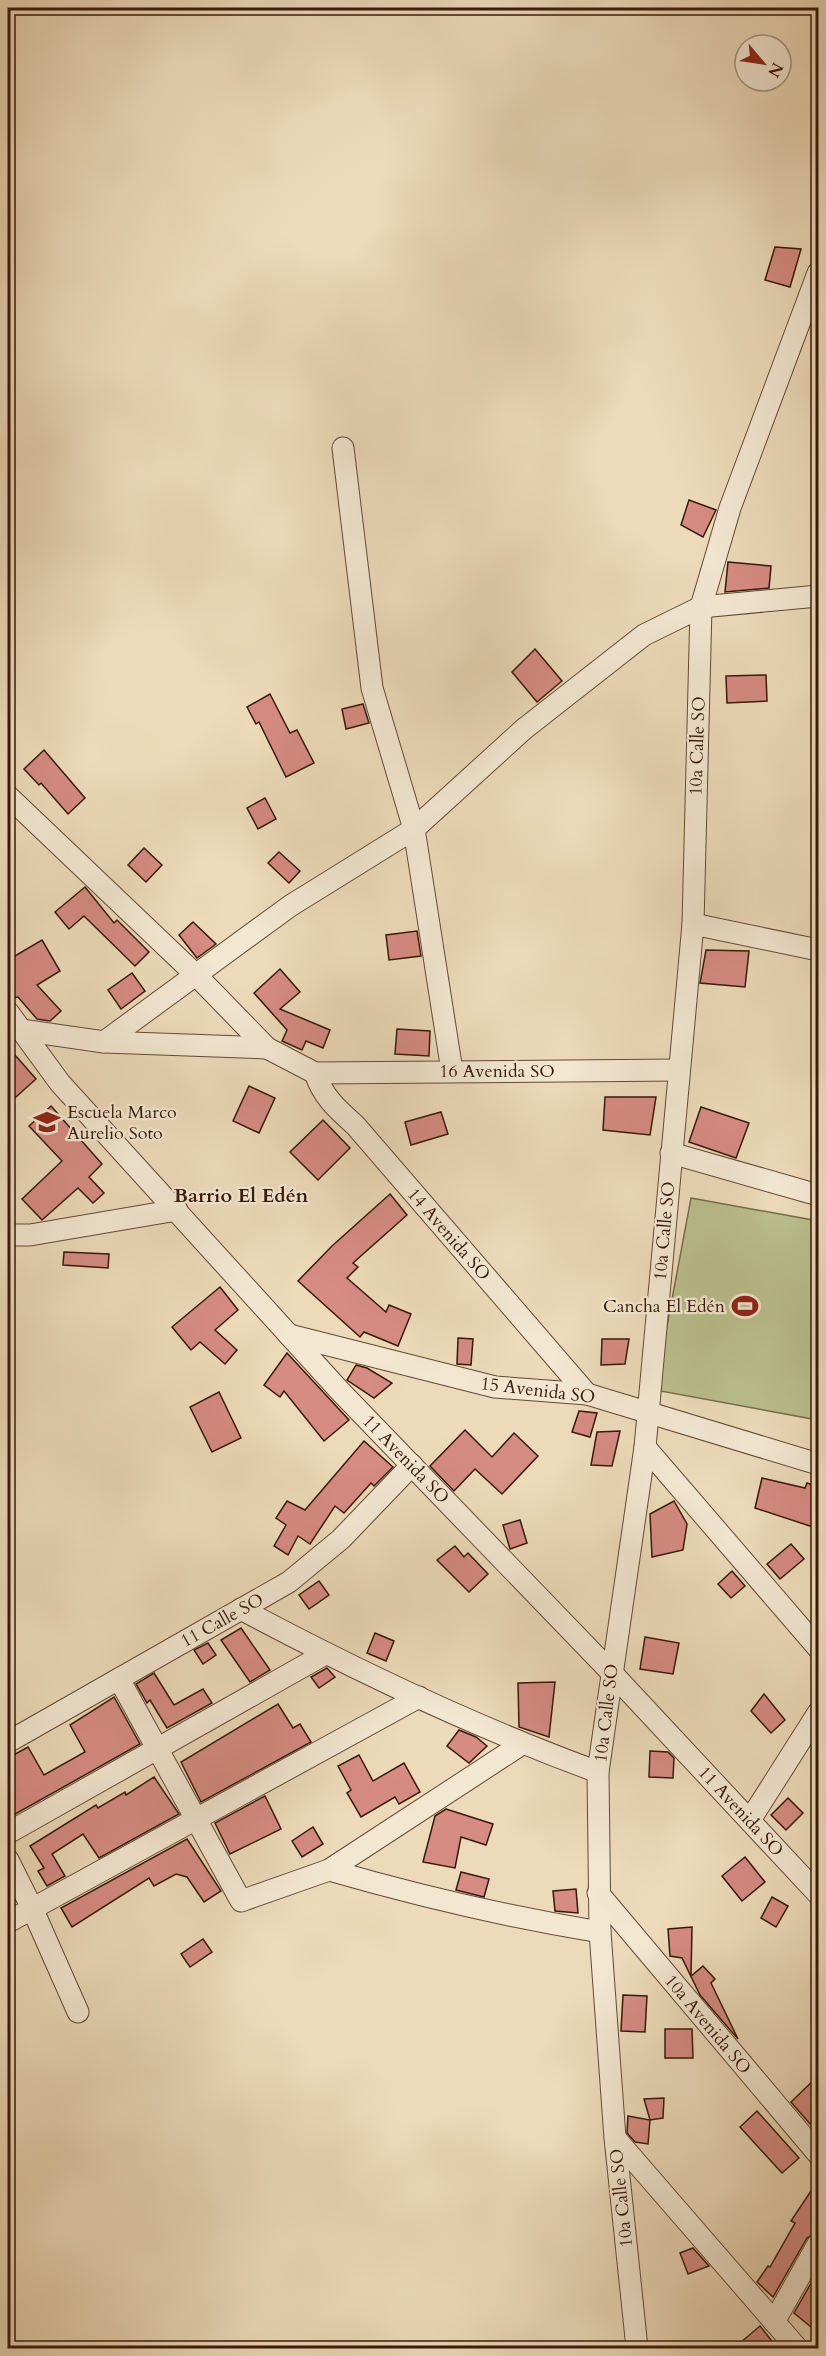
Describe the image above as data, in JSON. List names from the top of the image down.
{
  "streets": {
    "street": [
      "10a Calle SO",
      "16 Avenida SO",
      "14 Avenida SO",
      "15 Avenida SO",
      "11 Avenida SO",
      "11 Calle SO",
      "10a Avenida SO"
    ]
  },
  "crossings": [
    ["10a Calle SO", "16 Avenida SO"],
    ["10a Calle SO", "15 Avenida SO"],
    ["10a Calle SO", "11 Avenida SO"],
    ["10a Calle SO", "10a Avenida SO"],
    ["16 Avenida SO", "14 Avenida SO"],
    ["14 Avenida SO", "15 Avenida SO"],
    ["15 Avenida SO", "11 Avenida SO"],
    ["11 Avenida SO", "11 Calle SO"]
  ],
  "districts": ["Barrio El Edén"],
  "places": {
    "school or university": ["Escuela Marco Aurelio Soto"],
    "sports": ["Cancha El Edén"]
  },
  "north": "bottom right"
}
